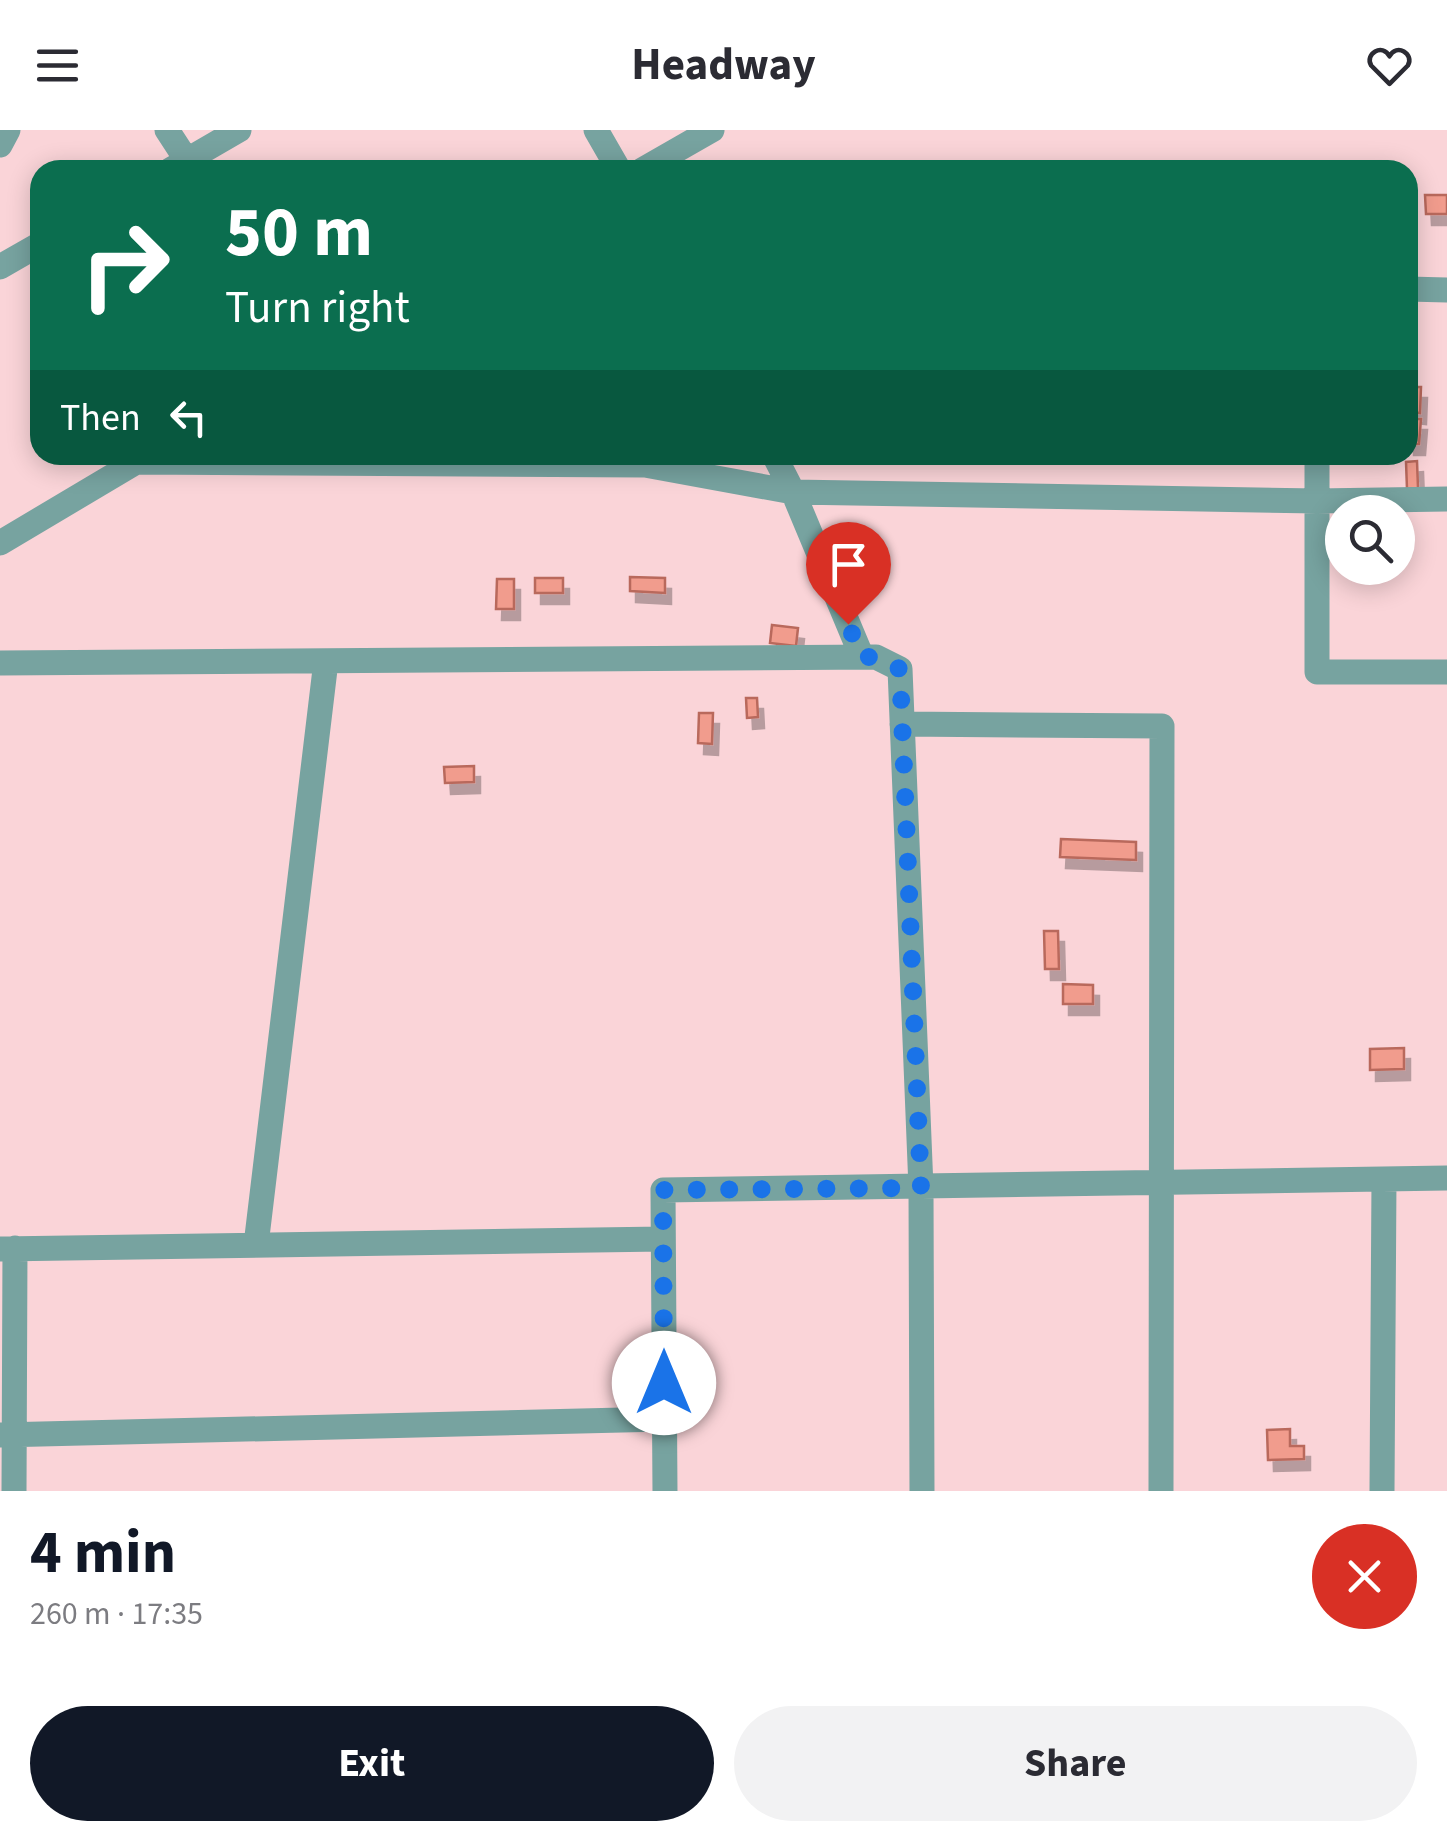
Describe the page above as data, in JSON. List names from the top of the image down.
{
  "page": {
    "header": "Headway",
    "turn": ["50 m", "Turn right"],
    "then": "Then",
    "heading": ["4 min", "260 m · 17:35"],
    "buttons": ["Exit", "Share"]
  }
}
